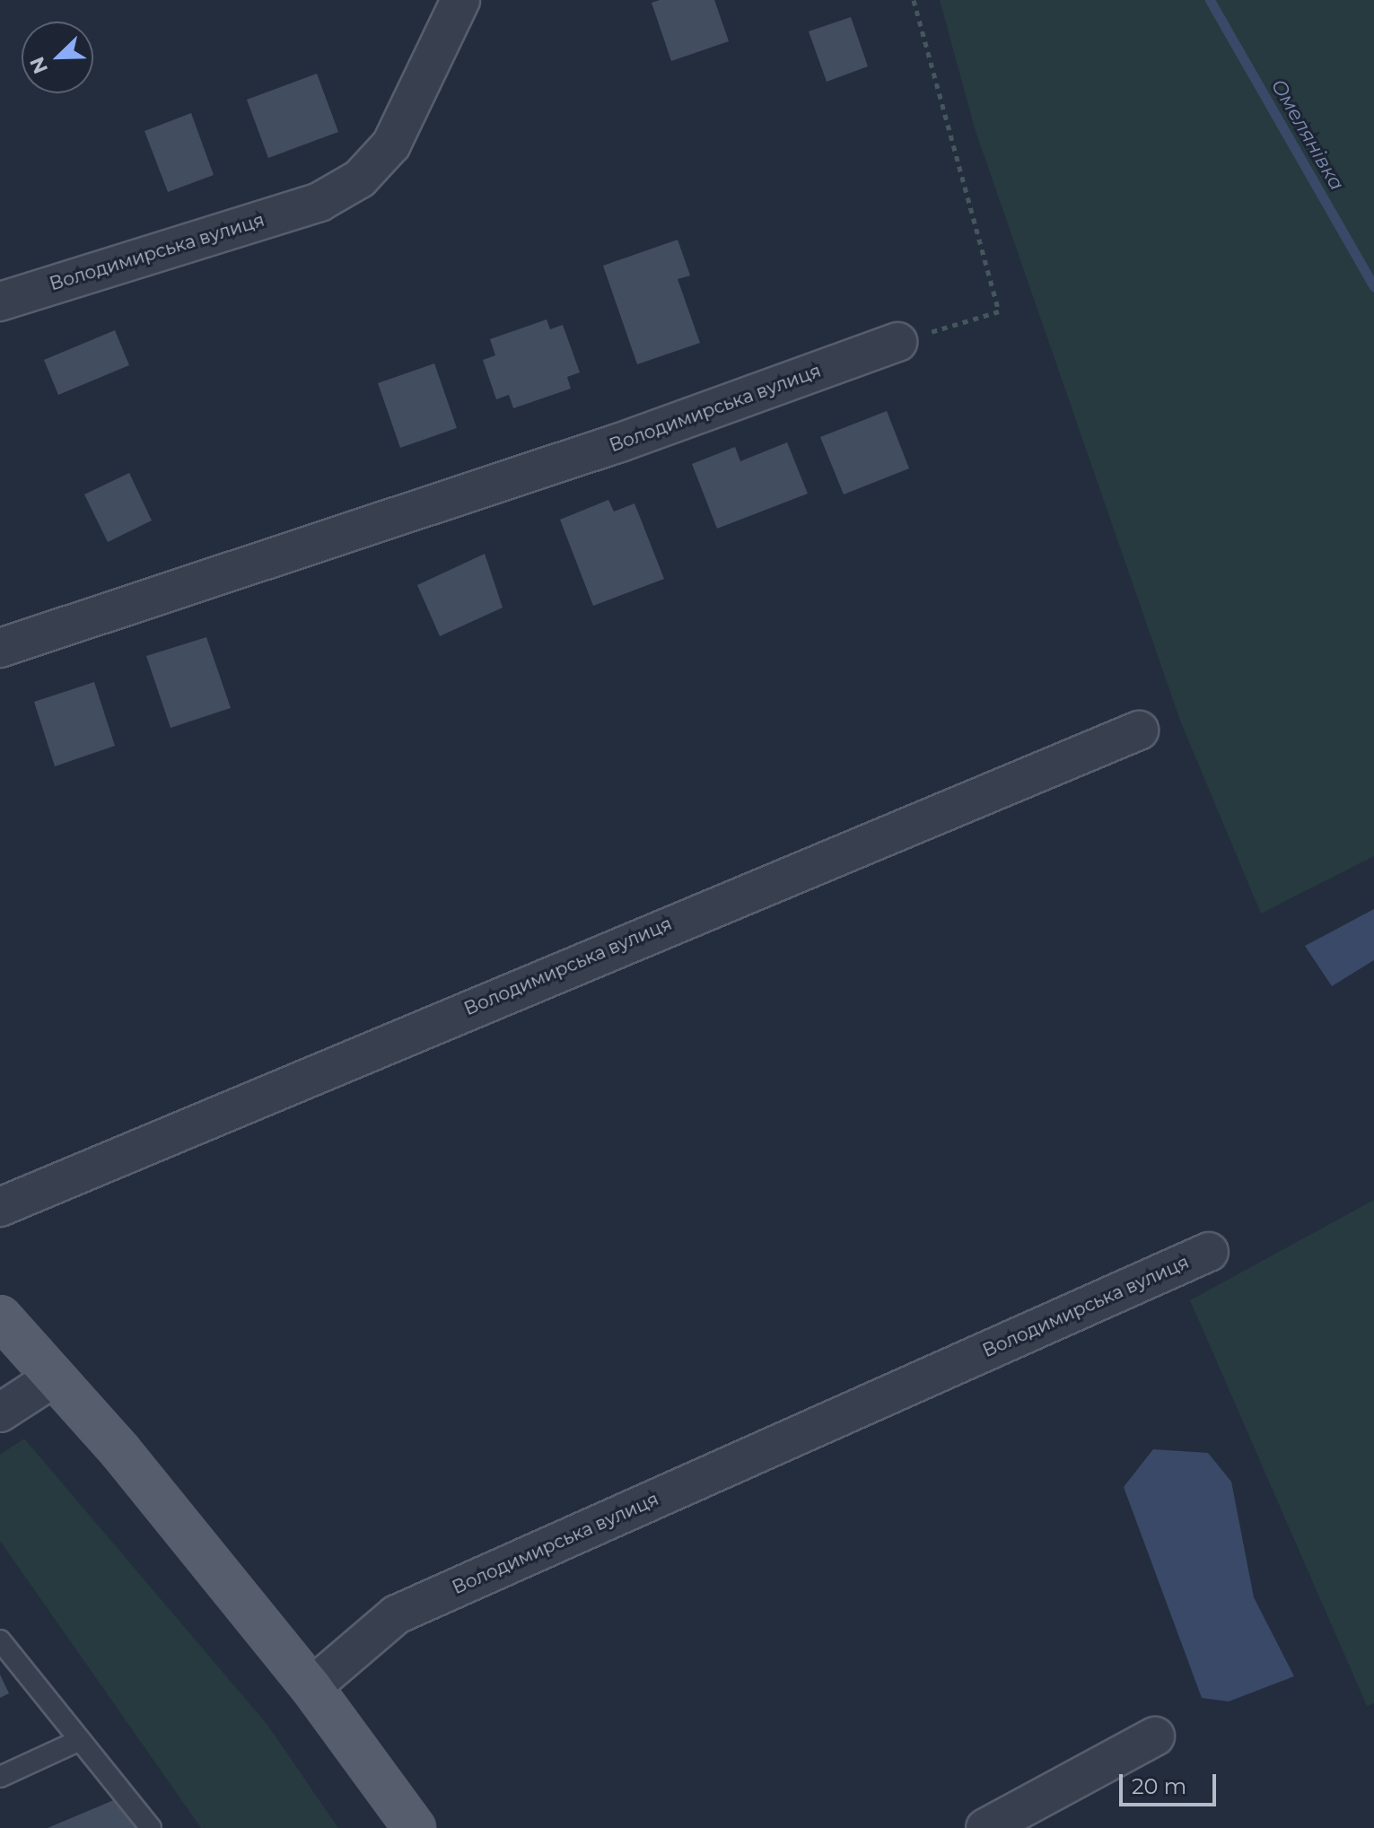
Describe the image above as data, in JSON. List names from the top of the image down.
{
  "streets": {
    "street": ["Володимирська вулиця"]
  },
  "water": ["Омелянівка"],
  "scale_bar": "20 m",
  "north": "bottom left"
}
